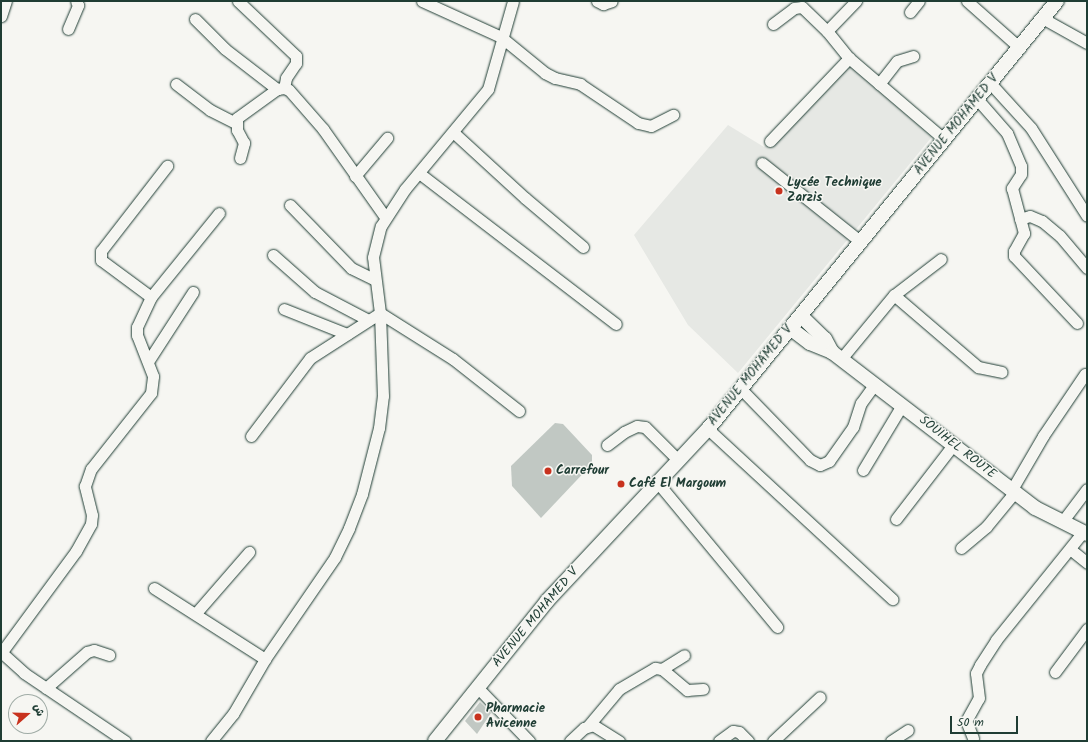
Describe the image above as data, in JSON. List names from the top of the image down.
{
  "streets": {
    "main road": ["AVENUE MOHAMED V", "SOUIHEL ROUTE"]
  },
  "places": [
    "Lycée Technique Zarzis",
    "Carrefour",
    "Café El Margoum",
    "Pharmacie Avicenne"
  ],
  "scale_bar": "50 m",
  "north": "right"
}
